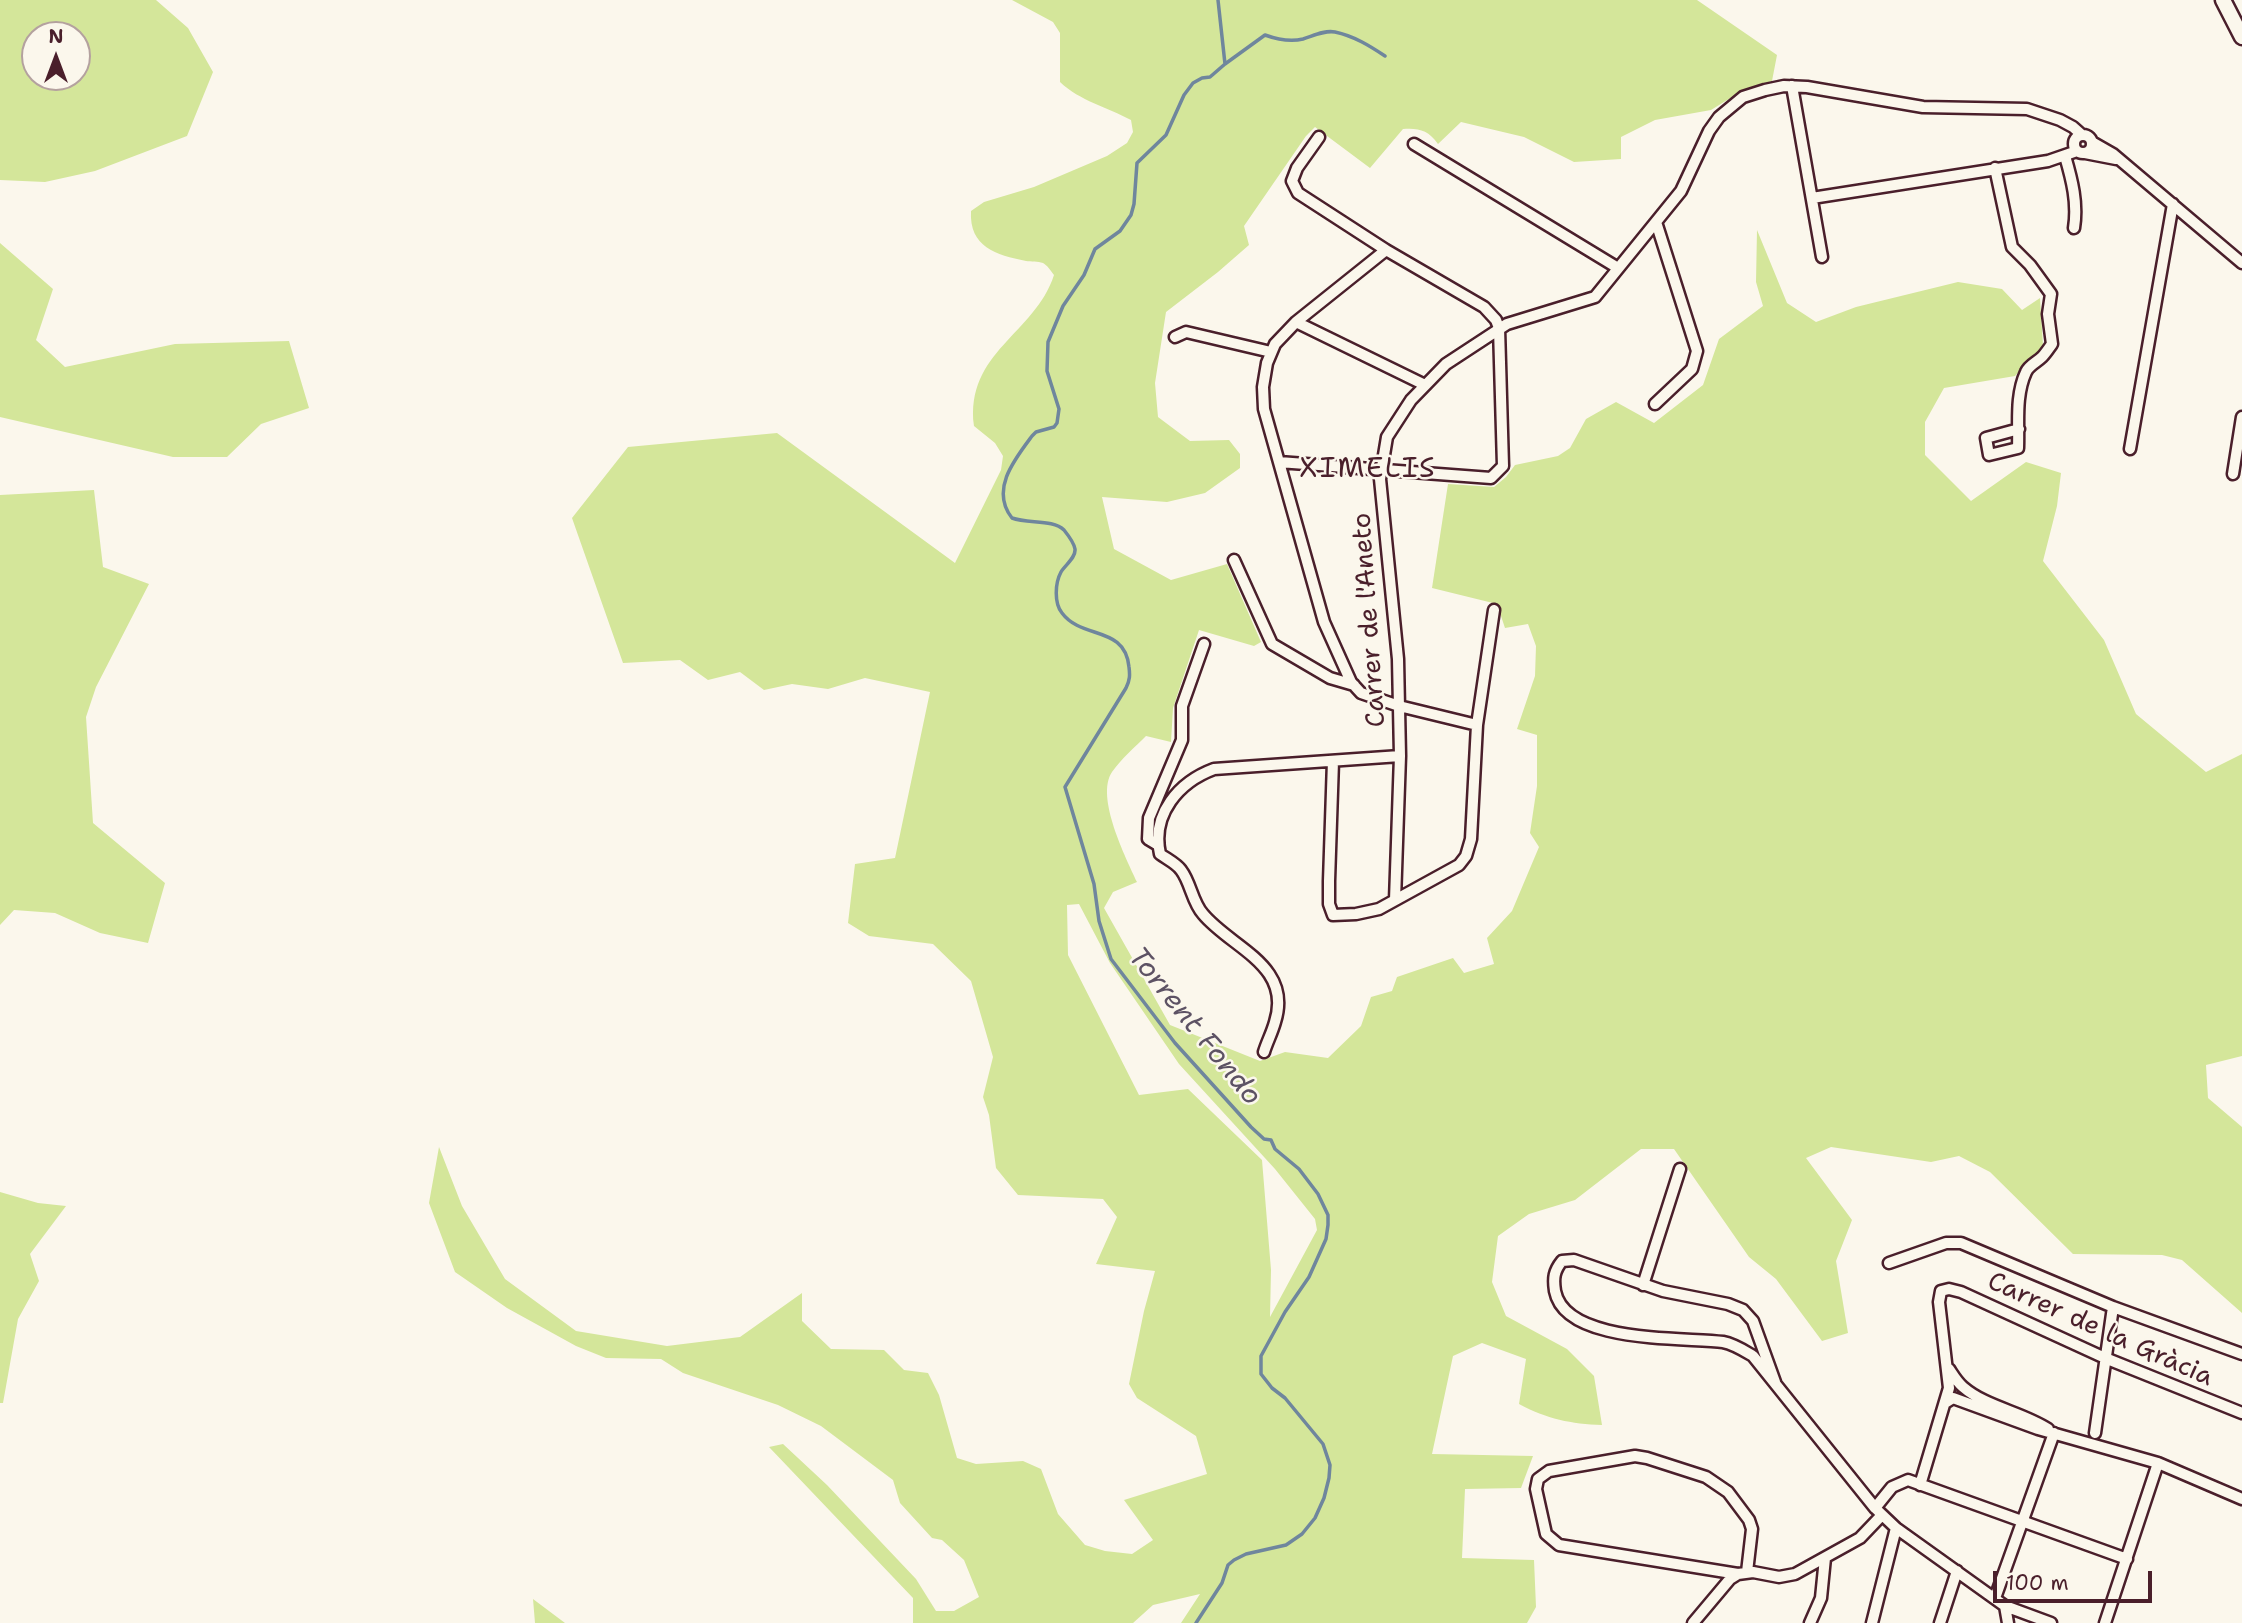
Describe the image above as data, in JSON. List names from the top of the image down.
{
  "streets": {
    "street": ["Carrer de l'Aneto", "Carrer de la Gràcia"]
  },
  "districts": ["XIMELIS"],
  "water": ["Torrent Fondo"],
  "scale_bar": "100 m",
  "north": "top"
}
